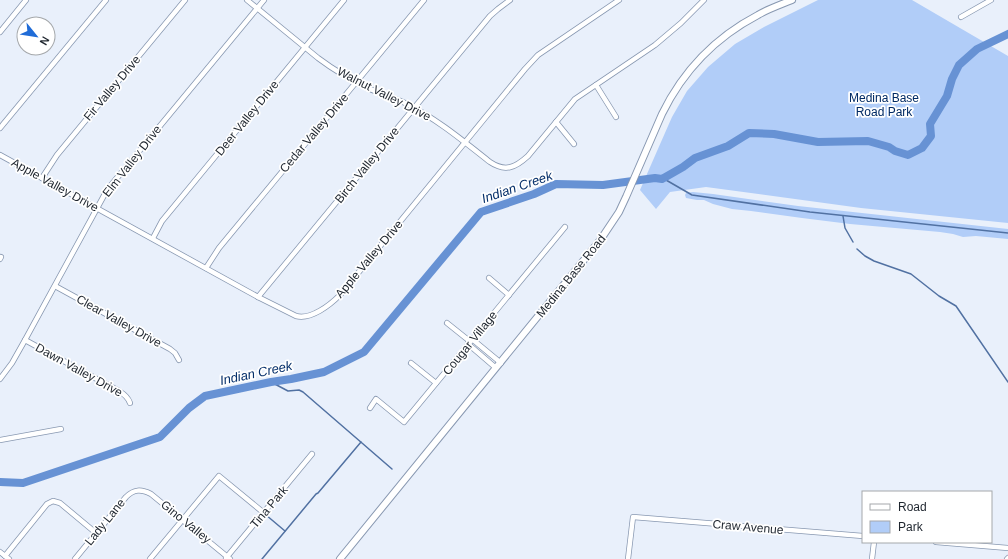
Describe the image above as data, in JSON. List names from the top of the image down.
{
  "streets": {
    "street": [
      "Fir Valley Drive",
      "Walnut Valley Drive",
      "Deer Valley Drive",
      "Cedar Valley Drive",
      "Elm Valley Drive",
      "Birch Valley Drive",
      "Apple Valley Drive",
      "Medina Base Road",
      "Clear Valley Drive",
      "Cougar Village",
      "Dawn Valley Drive",
      "Tina Park",
      "Lady Lane",
      "Gino Valley",
      "Craw Avenue"
    ]
  },
  "crossings": [
    ["Fir Valley Drive", "Apple Valley Drive"],
    ["Walnut Valley Drive", "Deer Valley Drive"],
    ["Walnut Valley Drive", "Cedar Valley Drive"],
    ["Walnut Valley Drive", "Elm Valley Drive"],
    ["Walnut Valley Drive", "Birch Valley Drive"],
    ["Walnut Valley Drive", "Apple Valley Drive"],
    ["Deer Valley Drive", "Apple Valley Drive"],
    ["Cedar Valley Drive", "Apple Valley Drive"],
    ["Elm Valley Drive", "Apple Valley Drive"],
    ["Elm Valley Drive", "Clear Valley Drive"],
    ["Elm Valley Drive", "Dawn Valley Drive"],
    ["Birch Valley Drive", "Apple Valley Drive"],
    ["Tina Park", "Gino Valley"],
    ["Lady Lane", "Gino Valley"]
  ],
  "water": ["Indian Creek"],
  "parks": ["Medina Base Road Park"],
  "legend": ["Road", "Park"],
  "north": "bottom right"
}
